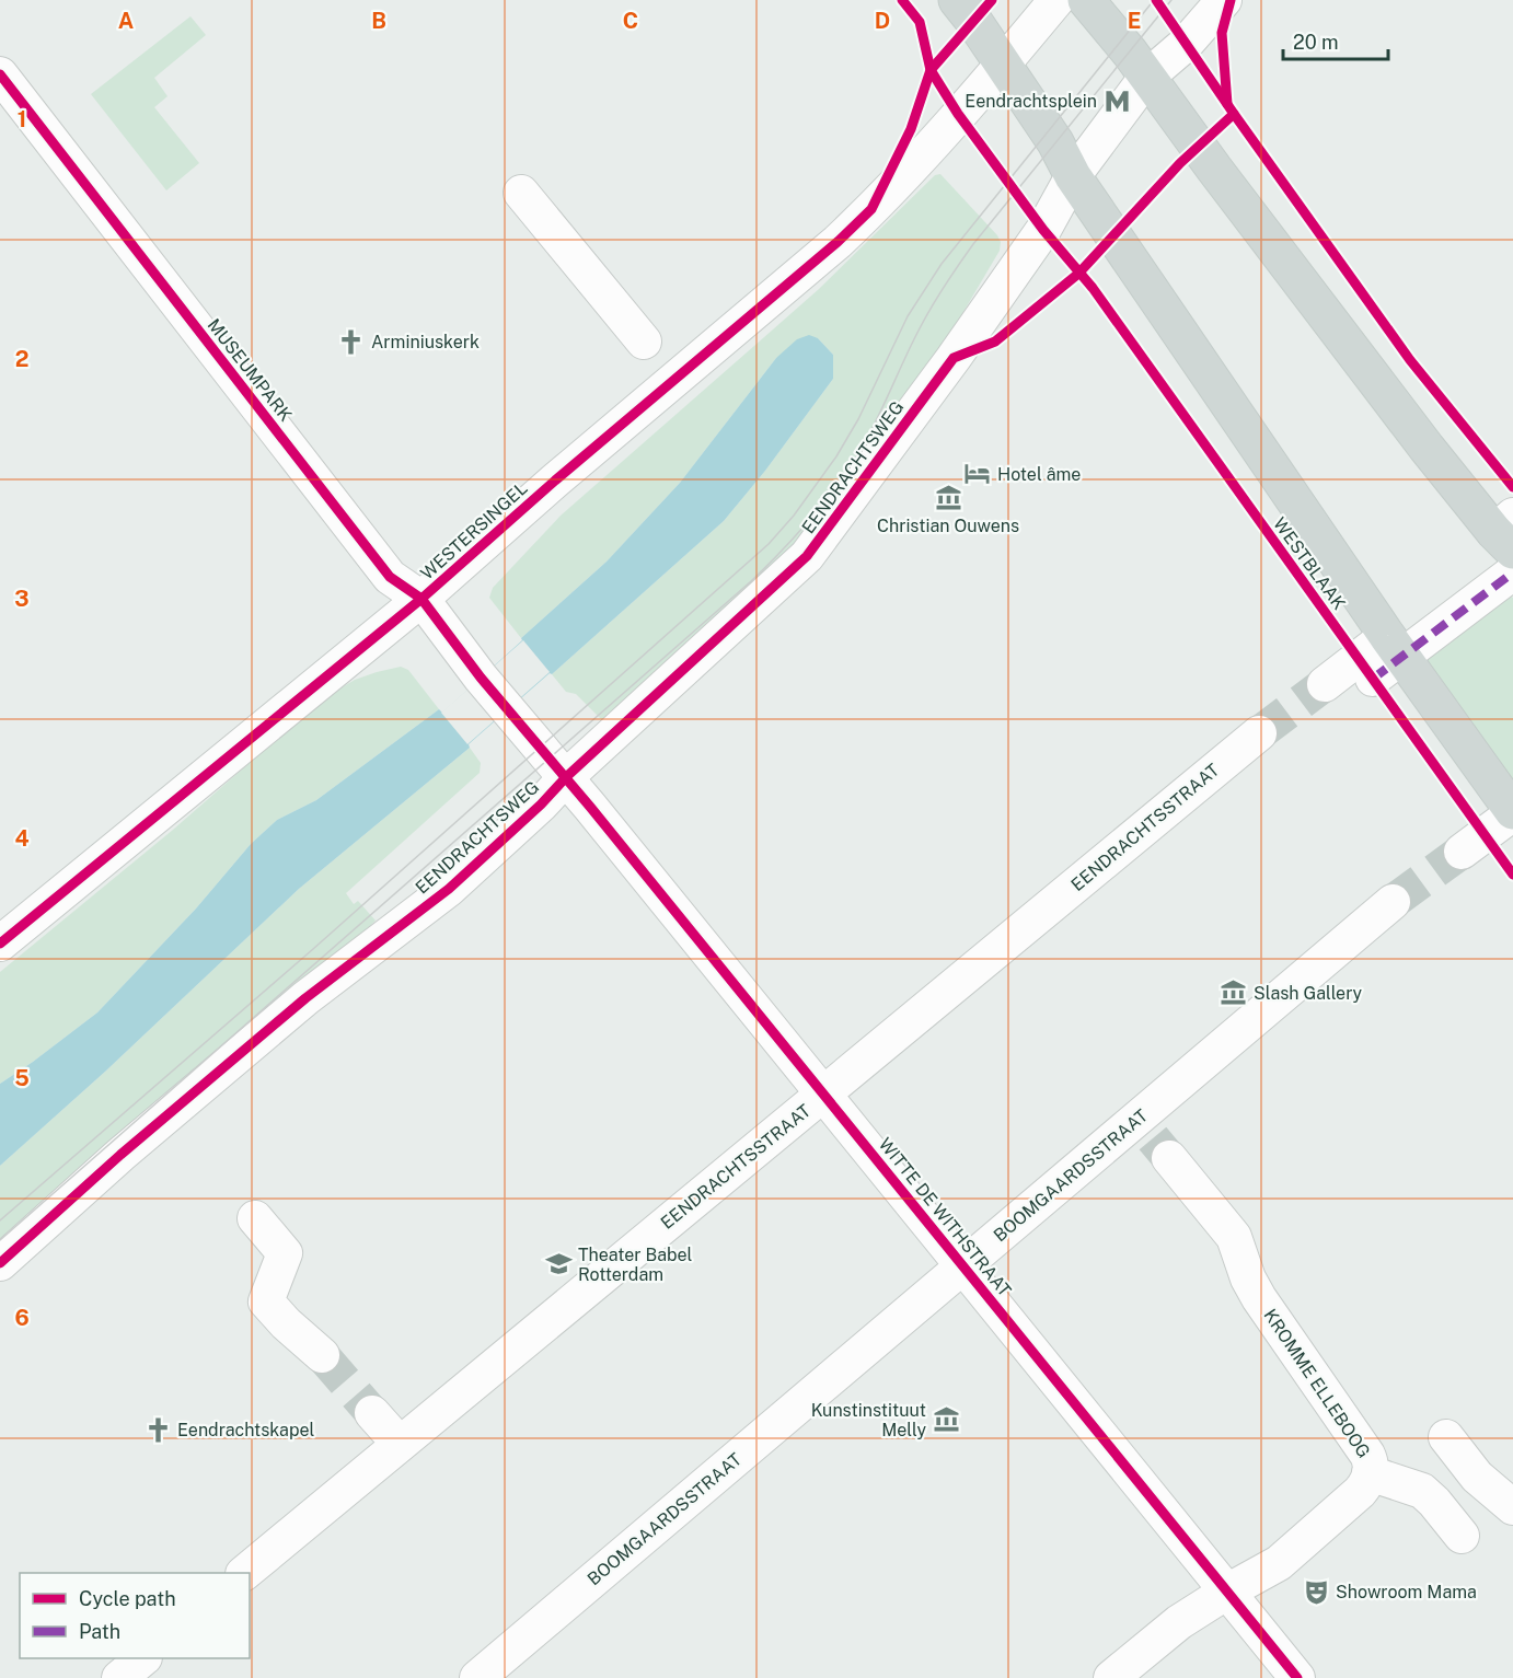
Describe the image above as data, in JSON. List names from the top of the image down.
{
  "streets": {
    "main road": ["WESTBLAAK"],
    "street": [
      "MUSEUMPARK",
      "EENDRACHTSWEG",
      "WESTERSINGEL",
      "EENDRACHTSSTRAAT",
      "BOOMGAARDSSTRAAT",
      "WITTE DE WITHSTRAAT",
      "KROMME ELLEBOOG"
    ]
  },
  "crossings": [
    ["MUSEUMPARK", "EENDRACHTSWEG"],
    ["MUSEUMPARK", "WESTERSINGEL"],
    ["MUSEUMPARK", "WITTE DE WITHSTRAAT"],
    ["EENDRACHTSWEG", "WESTBLAAK"],
    ["EENDRACHTSWEG", "WITTE DE WITHSTRAAT"],
    ["EENDRACHTSSTRAAT", "WITTE DE WITHSTRAAT"],
    ["BOOMGAARDSSTRAAT", "WITTE DE WITHSTRAAT"],
    ["BOOMGAARDSSTRAAT", "KROMME ELLEBOOG"],
    ["WITTE DE WITHSTRAAT", "KROMME ELLEBOOG"]
  ],
  "places": {
    "metro station": ["Eendrachtsplein"],
    "church": ["Arminiuskerk", "Eendrachtskapel"],
    "hotel": ["Hotel âme"],
    "museum": ["Christian Ouwens", "Slash Gallery", "Kunstinstituut Melly"],
    "school or university": ["Theater Babel Rotterdam"],
    "theatre": ["Showroom Mama"]
  },
  "legend": ["Cycle path", "Path"],
  "scale_bar": "20 m",
  "grid": {
    "columns": [
      "A",
      "B",
      "C",
      "D",
      "E"
    ],
    "rows": [
      "1",
      "2",
      "3",
      "4",
      "5",
      "6"
    ]
  }
}
